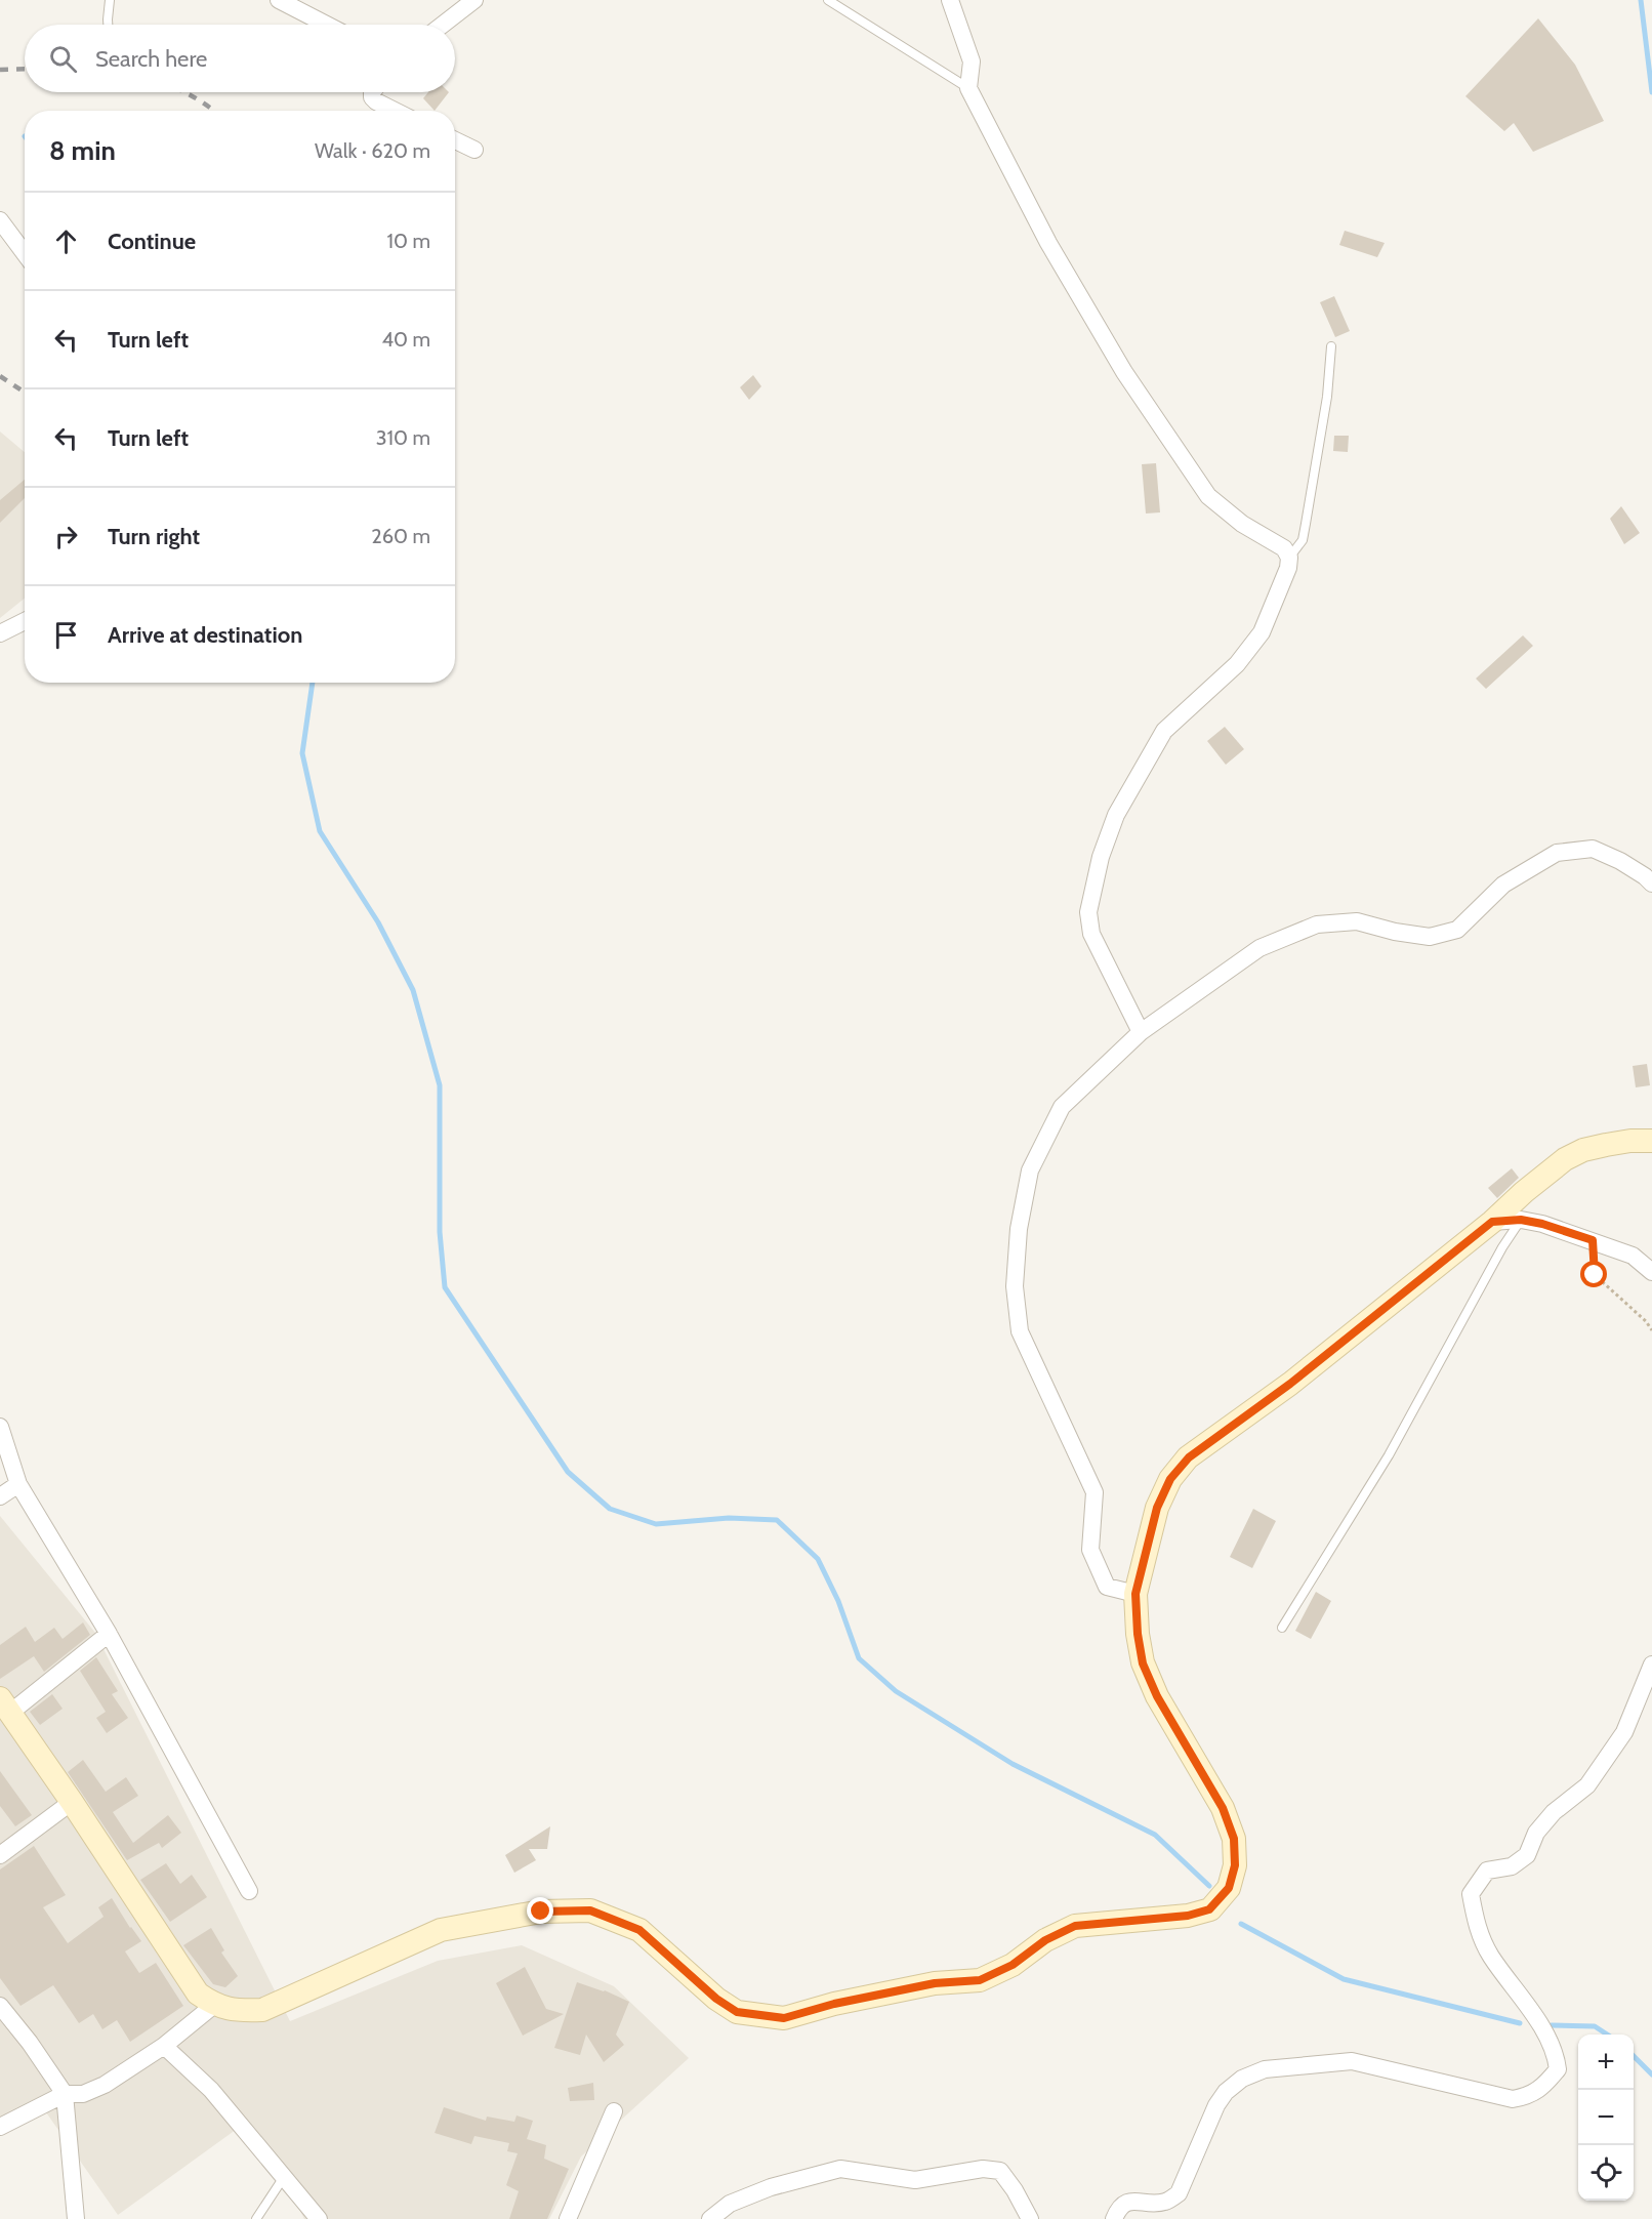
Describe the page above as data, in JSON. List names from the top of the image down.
{
  "page": {
    "search": "Search here",
    "heading": ["8 min", "Walk · 620 m"],
    "list": [
      ["Continue", "10 m"],
      ["Turn left", "40 m"],
      ["Turn left", "310 m"],
      ["Turn right", "260 m"],
      "Arrive at destination"
    ],
    "map_buttons": ["+", "−"]
  }
}
